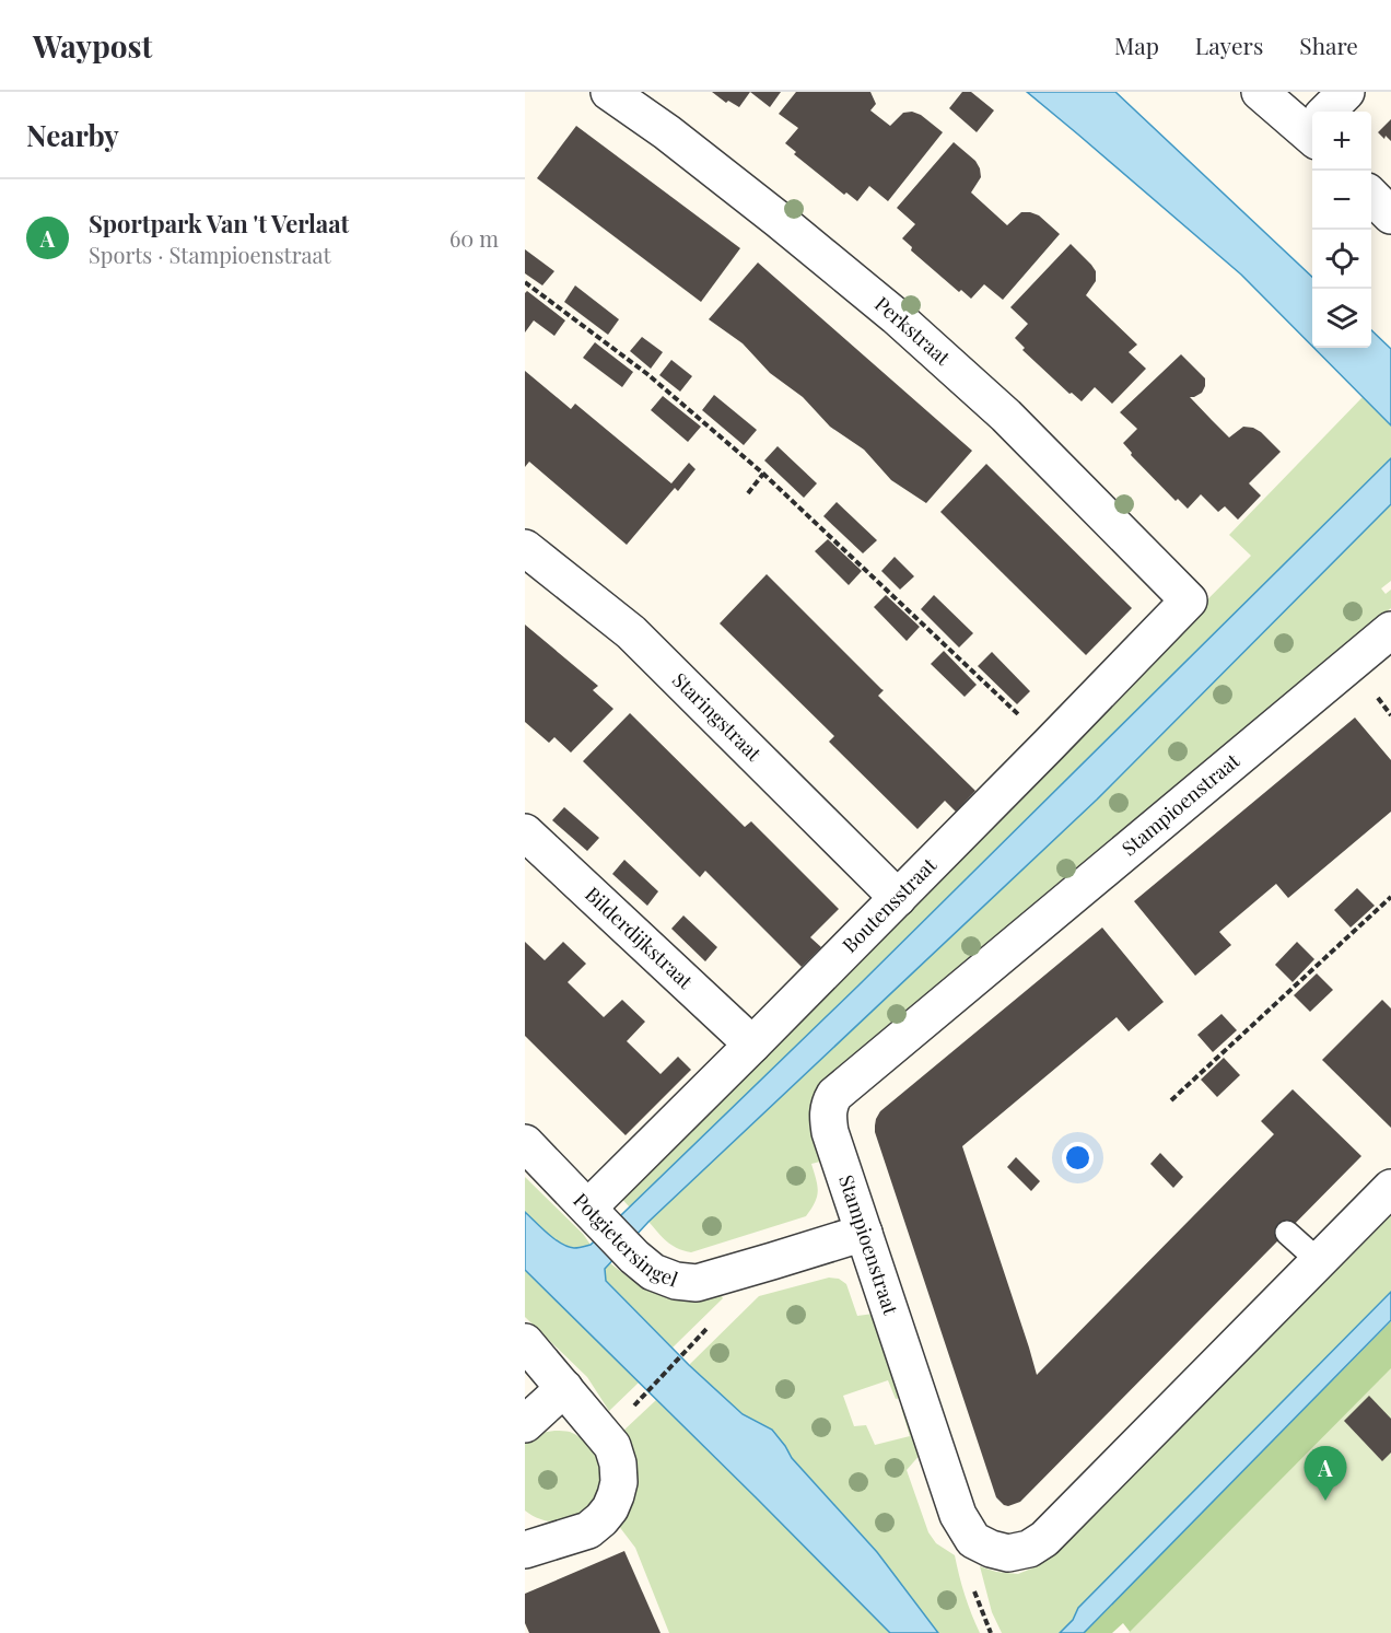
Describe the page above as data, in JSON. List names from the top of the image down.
{
  "streets": {
    "street": [
      "Perkstraat",
      "Staringstraat",
      "Stampioenstraat",
      "Boutensstraat",
      "Bilderdijkstraat",
      "Potgietersingel"
    ]
  },
  "crossings": [
    ["Perkstraat", "Boutensstraat"],
    ["Staringstraat", "Boutensstraat"],
    ["Stampioenstraat", "Potgietersingel"],
    ["Boutensstraat", "Bilderdijkstraat"],
    ["Boutensstraat", "Potgietersingel"]
  ],
  "page": {
    "header": "Waypost",
    "nav": ["Map", "Layers", "Share"],
    "heading": "Nearby",
    "map_buttons": ["+", "−"],
    "list": [
      {
        "mark": "A",
        "name": "Sportpark Van 't Verlaat",
        "note": "Sports · Stampioenstraat",
        "value": "60 m"
      }
    ],
    "pins": "A"
  }
}
